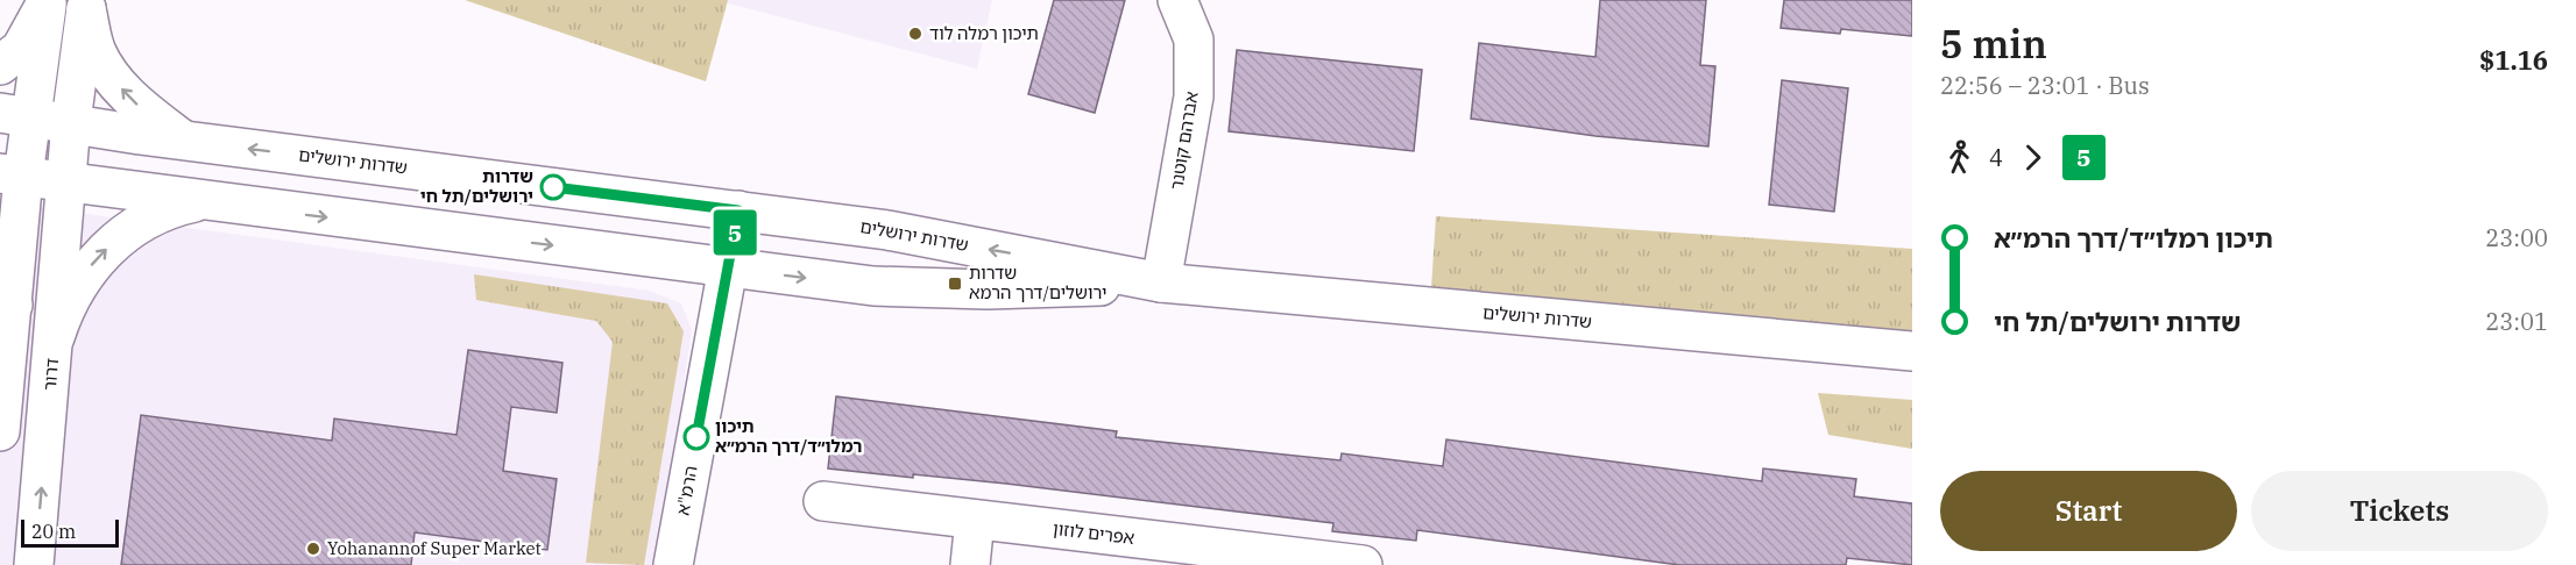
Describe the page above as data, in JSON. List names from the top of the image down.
{
  "streets": {
    "main road": [
      "אברהם קוטנר",
      "שדרות ירושלים",
      "דרור",
      "הרמ\"א",
      "אפרים לוזון"
    ]
  },
  "crossings": [
    ["אברהם קוטנר", "שדרות ירושלים"],
    ["שדרות ירושלים", "דרור"],
    ["שדרות ירושלים", "הרמ\"א"]
  ],
  "places": {
    "other": [
      "תיכון רמלה לוד",
      "שדרות ירושלים/תל חי",
      "תיכון רמלו״ד/דרך הרמ״א",
      "Yohanannof Super Market"
    ],
    "transit": ["שדרות ירושלים/דרך הרמא"]
  },
  "lines": ["bus line 5"],
  "scale_bar": "20 m",
  "page": {
    "on_map": "5",
    "heading": ["5 min", "22:56 – 23:01 · Bus", "$1.16"],
    "legs": ["4", "5"],
    "list": [
      {
        "name": "תיכון רמלו״ד/דרך הרמ״א",
        "value": "23:00"
      },
      {
        "name": "שדרות ירושלים/תל חי",
        "value": "23:01"
      }
    ],
    "buttons": ["Start", "Tickets"],
    "scale": "20 m"
  }
}
